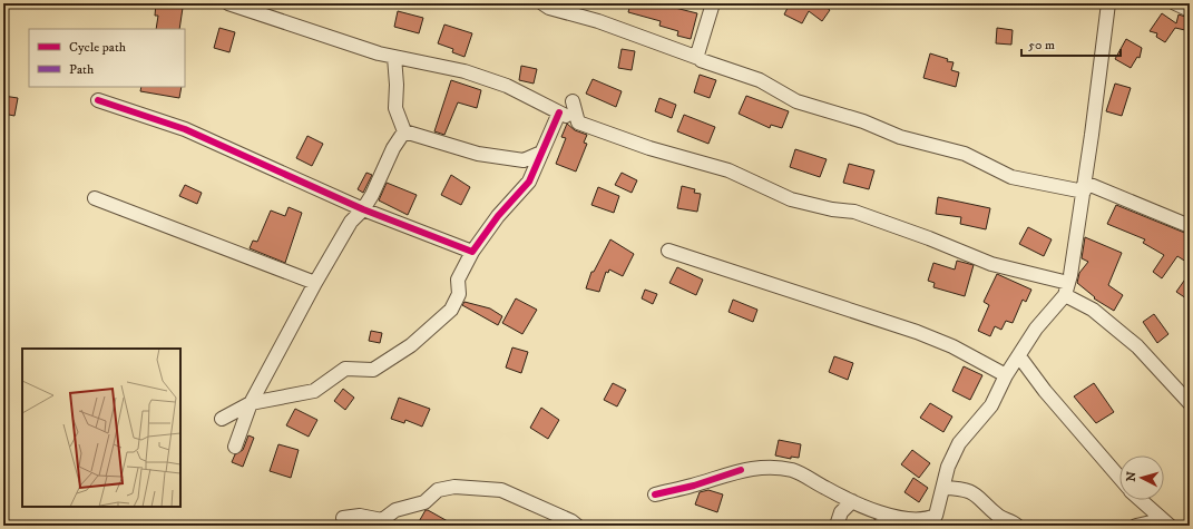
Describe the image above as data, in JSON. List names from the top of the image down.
{
  "legend": ["Cycle path", "Path"],
  "scale_bar": "50 m",
  "north": "left"
}
